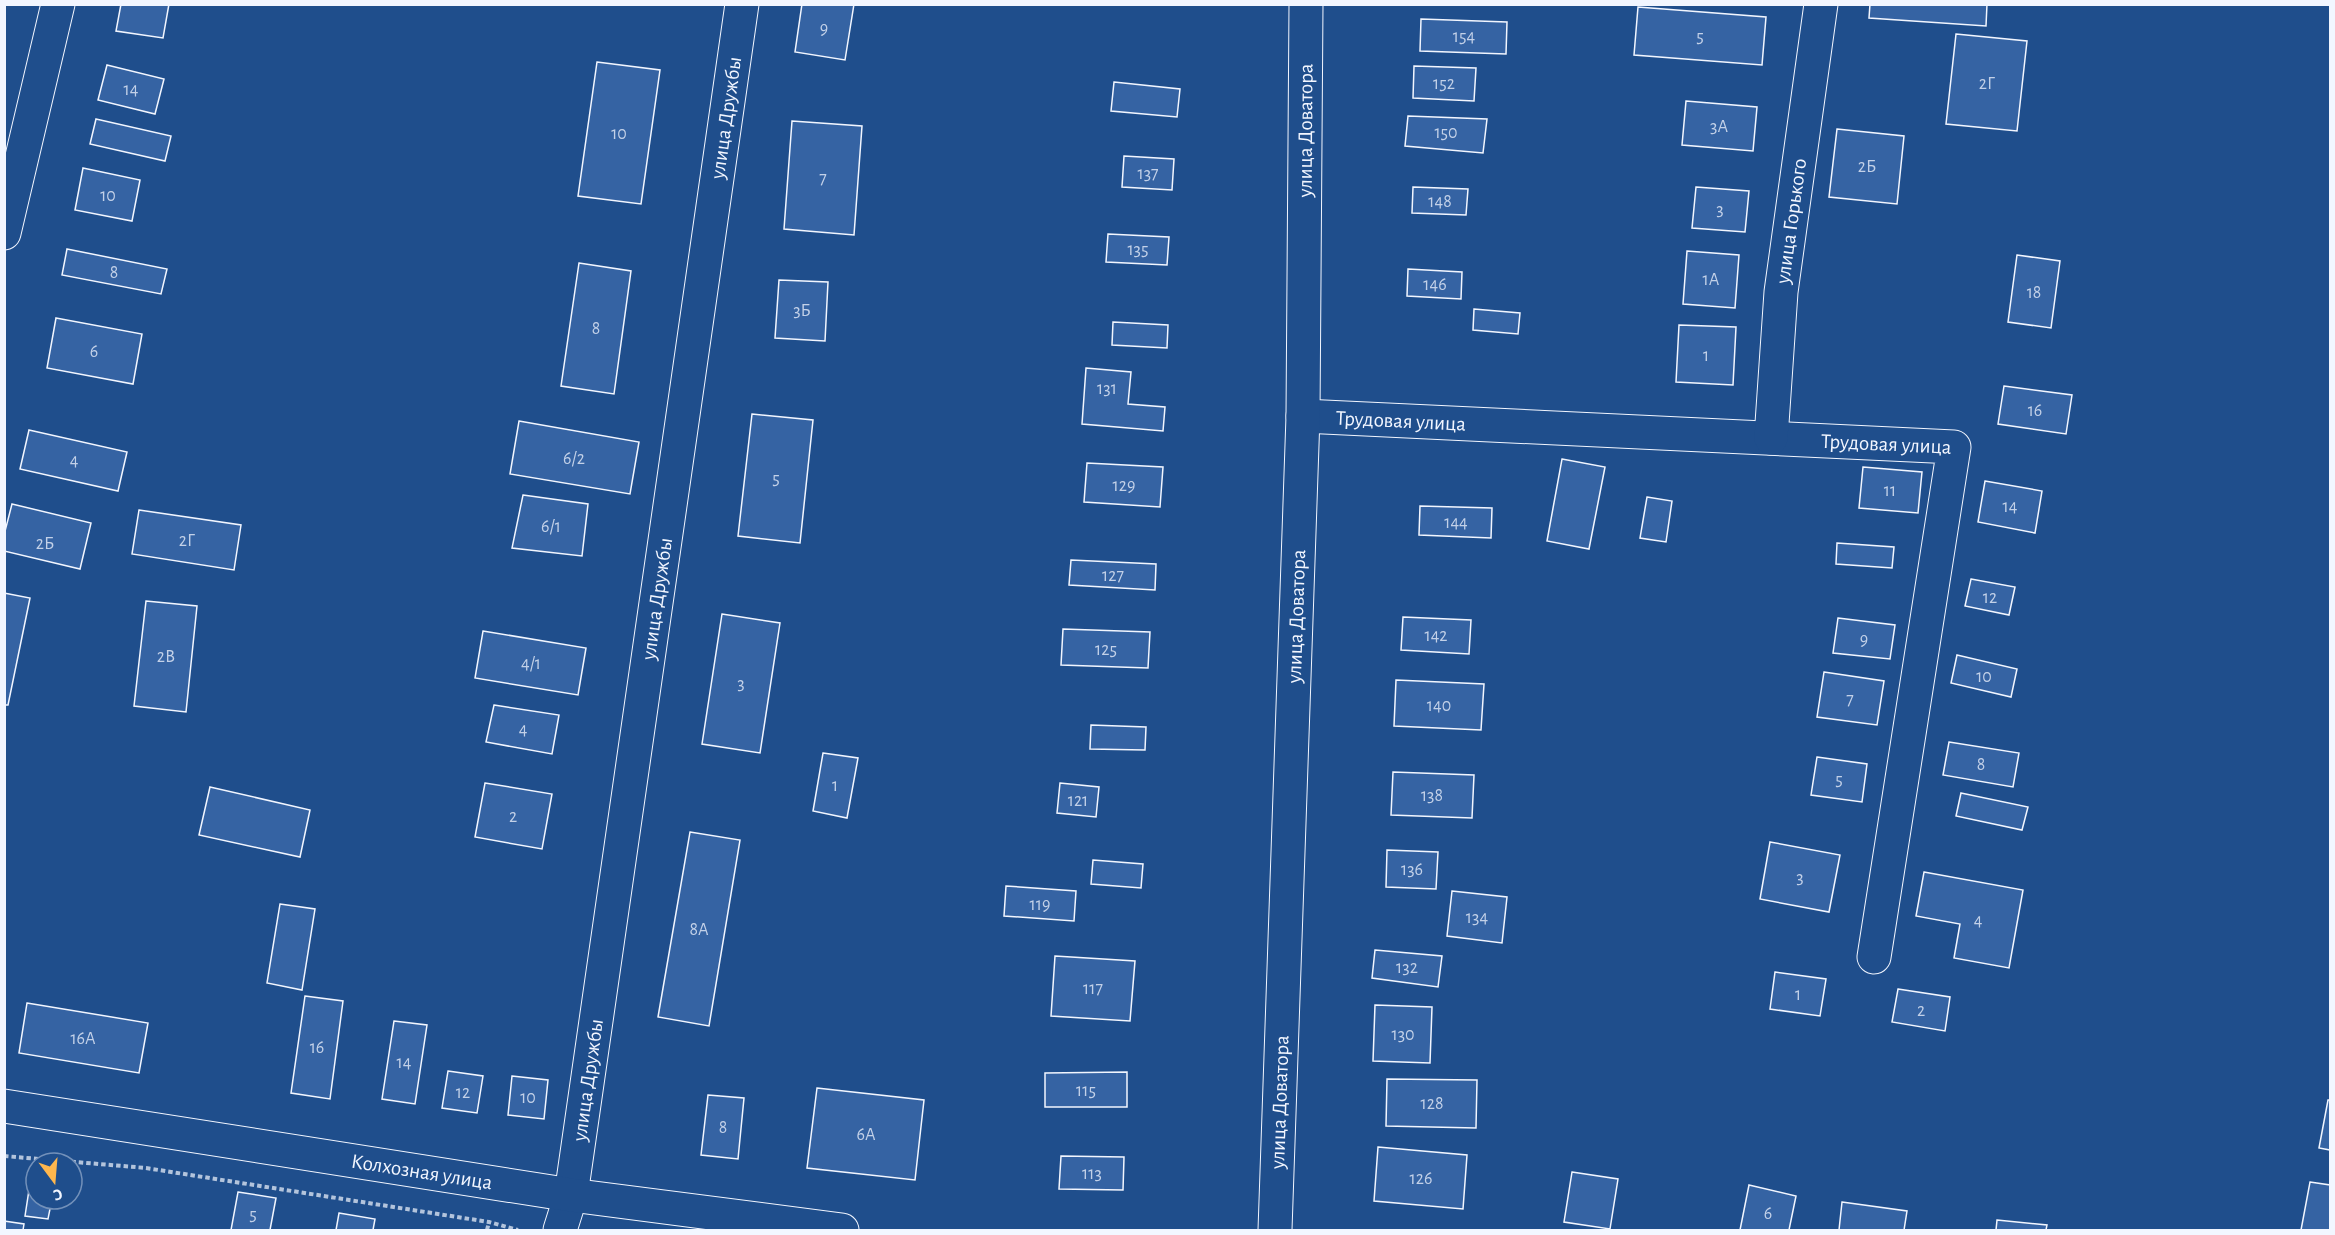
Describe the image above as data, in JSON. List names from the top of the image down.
{
  "streets": {
    "street": [
      "улица Дружбы",
      "улица Доватора",
      "улица Горького",
      "Трудовая улица",
      "Колхозная улица"
    ]
  },
  "crossings": [
    ["улица Дружбы", "Колхозная улица"],
    ["улица Доватора", "Трудовая улица"],
    ["улица Горького", "Трудовая улица"]
  ],
  "house_numbers": [
    "9",
    "154",
    "5",
    "152",
    "2Г",
    "14",
    "3А",
    "150",
    "10",
    "2Б",
    "137",
    "7",
    "10",
    "148",
    "3",
    "135",
    "8",
    "1А",
    "146",
    "18",
    "3Б",
    "8",
    "6",
    "1",
    "131",
    "16",
    "6/2",
    "4",
    "5",
    "129",
    "11",
    "14",
    "144",
    "6/1",
    "2Г",
    "2Б",
    "127",
    "12",
    "142",
    "9",
    "125",
    "2В",
    "4/1",
    "10",
    "3",
    "7",
    "140",
    "4",
    "8",
    "5",
    "1",
    "138",
    "121",
    "2",
    "136",
    "3",
    "119",
    "134",
    "4",
    "8А",
    "132",
    "117",
    "1",
    "2",
    "130",
    "16А",
    "16",
    "14",
    "115",
    "12",
    "10",
    "128",
    "8",
    "6А",
    "113",
    "126",
    "6",
    "5"
  ],
  "north": "bottom"
}
